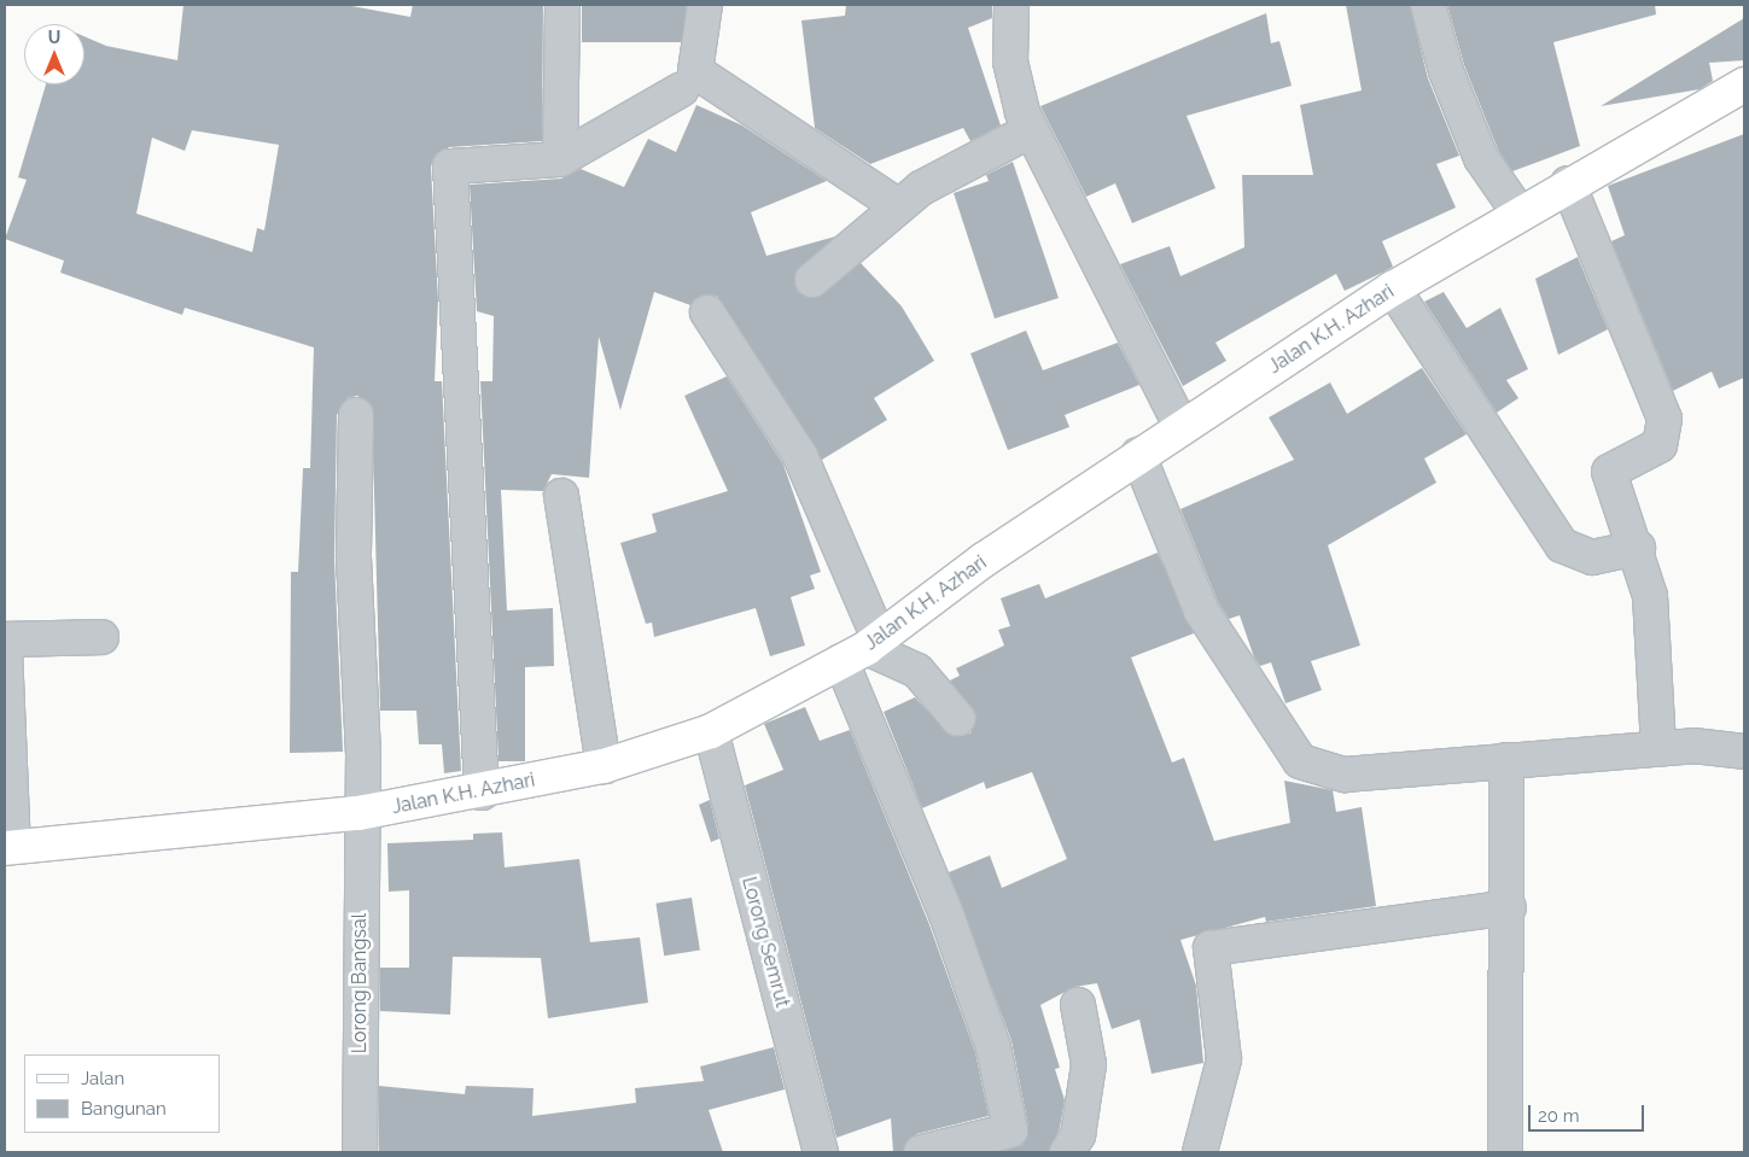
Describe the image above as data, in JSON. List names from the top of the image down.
{
  "streets": {
    "street": ["Jalan K.H. Azhari", "Lorong Semrut", "Lorong Bangsal"]
  },
  "crossings": [
    ["Jalan K.H. Azhari", "Lorong Semrut"],
    ["Jalan K.H. Azhari", "Lorong Bangsal"]
  ],
  "legend": ["Jalan", "Bangunan"],
  "scale_bar": "20 m",
  "north": "top"
}
